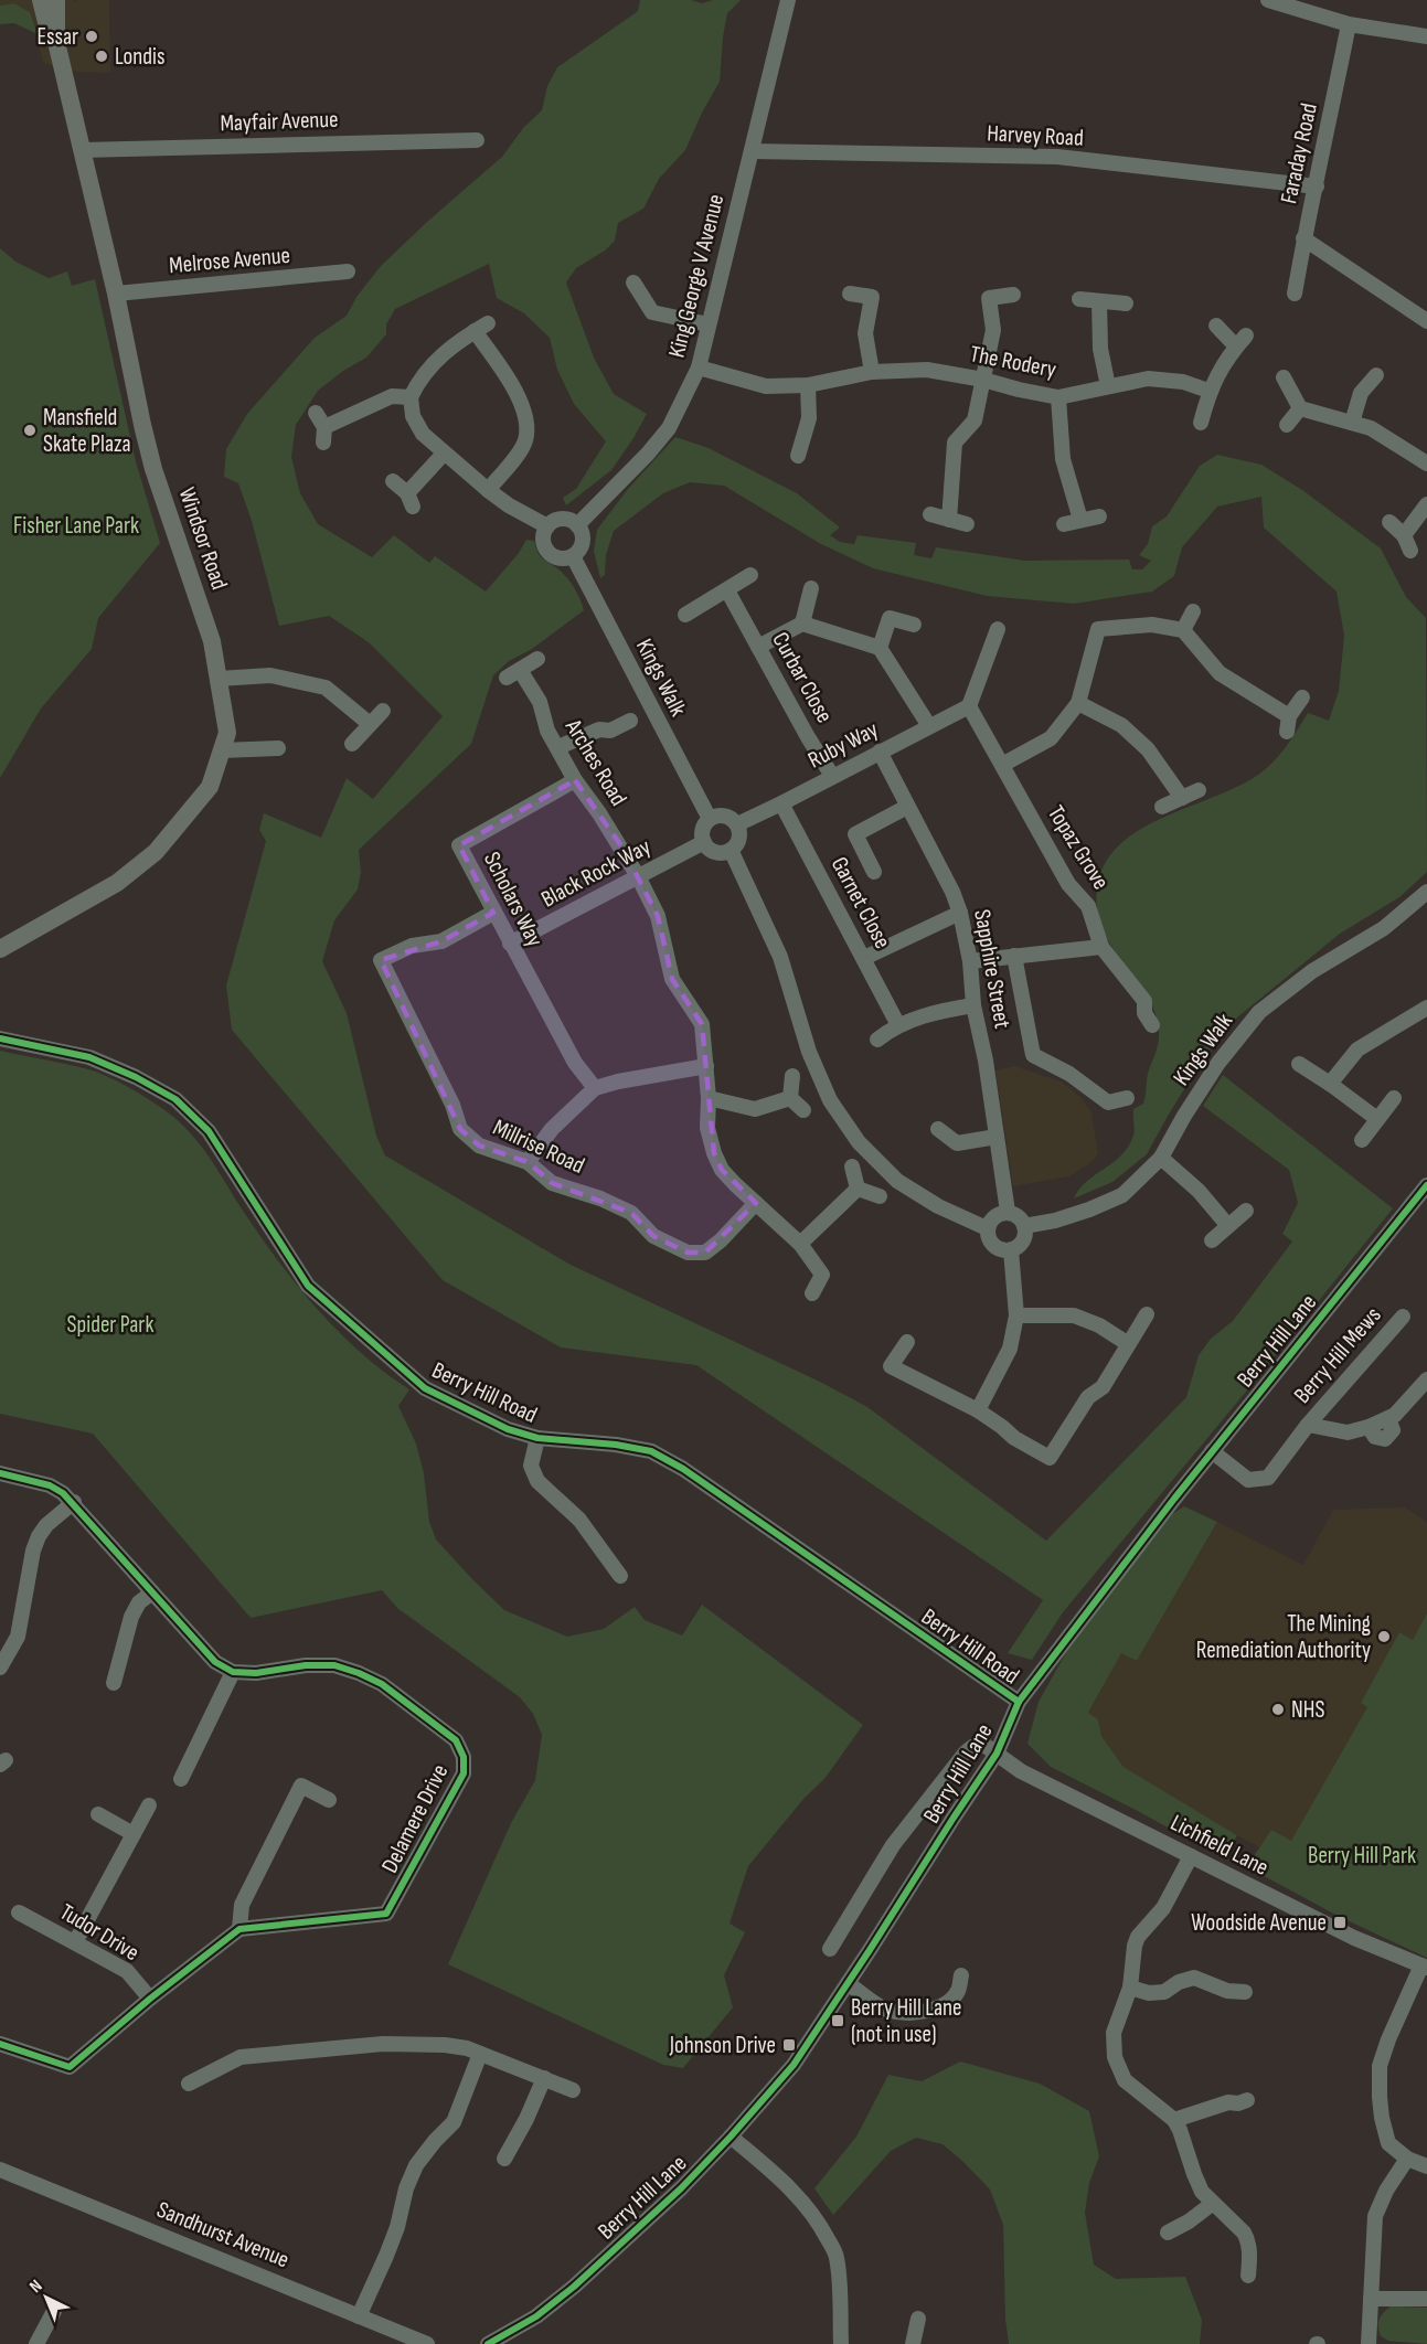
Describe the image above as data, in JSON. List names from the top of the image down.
{
  "streets": {
    "main road": ["Windsor Road"],
    "street": [
      "Mayfair Avenue",
      "Harvey Road",
      "Faraday Road",
      "Melrose Avenue",
      "King George V Avenue",
      "The Rodery",
      "Kings Walk",
      "Curbar Close",
      "Ruby Way",
      "Arches Road",
      "Topaz Grove",
      "Black Rock Way",
      "Scholars Way",
      "Garnet Close",
      "Sapphire Street",
      "Millrise Road",
      "Berry Hill Lane",
      "Berry Hill Mews",
      "Berry Hill Road",
      "Delamere Drive",
      "Lichfield Lane",
      "Tudor Drive",
      "Sandhurst Avenue"
    ]
  },
  "crossings": [
    ["Mayfair Avenue", "Windsor Road"],
    ["Harvey Road", "Faraday Road"],
    ["Harvey Road", "King George V Avenue"],
    ["Melrose Avenue", "Windsor Road"],
    ["King George V Avenue", "The Rodery"],
    ["King George V Avenue", "Kings Walk"],
    ["Kings Walk", "Ruby Way"],
    ["Kings Walk", "Black Rock Way"],
    ["Kings Walk", "Sapphire Street"],
    ["Curbar Close", "Ruby Way"],
    ["Ruby Way", "Topaz Grove"],
    ["Ruby Way", "Black Rock Way"],
    ["Ruby Way", "Garnet Close"],
    ["Ruby Way", "Sapphire Street"],
    ["Arches Road", "Black Rock Way"],
    ["Arches Road", "Scholars Way"],
    ["Arches Road", "Millrise Road"],
    ["Black Rock Way", "Scholars Way"],
    ["Scholars Way", "Millrise Road"],
    ["Berry Hill Lane", "Berry Hill Mews"],
    ["Berry Hill Lane", "Berry Hill Road"],
    ["Berry Hill Lane", "Lichfield Lane"]
  ],
  "parks": ["Fisher Lane Park", "Spider Park", "Berry Hill Park"],
  "places": {
    "other": [
      "Essar",
      "Londis",
      "Mansfield Skate Plaza",
      "The Mining Remediation Authority",
      "NHS"
    ],
    "transit": ["Woodside Avenue", "Berry Hill Lane (not in use)", "Johnson Drive"]
  },
  "north": "top left"
}
